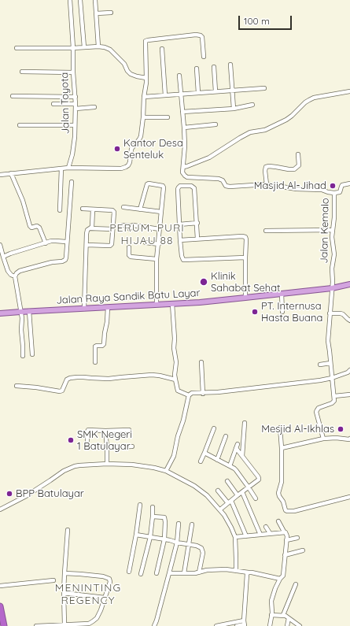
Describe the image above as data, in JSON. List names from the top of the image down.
{
  "streets": {
    "main road": ["Jalan Raya Sandik Batu Layar"],
    "street": ["Jalan Toyota", "Jalan Kemalo"]
  },
  "crossings": [
    ["Jalan Kemalo", "Jalan Raya Sandik Batu Layar"]
  ],
  "districts": ["PERUM. PURI HIJAU 88", "MENINTING REGENCY"],
  "places": [
    "Kantor Desa Senteluk",
    "Masjid Al-Jihad",
    "Klinik Sahabat Sehat",
    "PT. Internusa Hasta Buana",
    "Mesjid Al-Ikhlas",
    "SMK Negeri 1 Batulayar",
    "BPP Batulayar"
  ],
  "scale_bar": "100 m"
}
